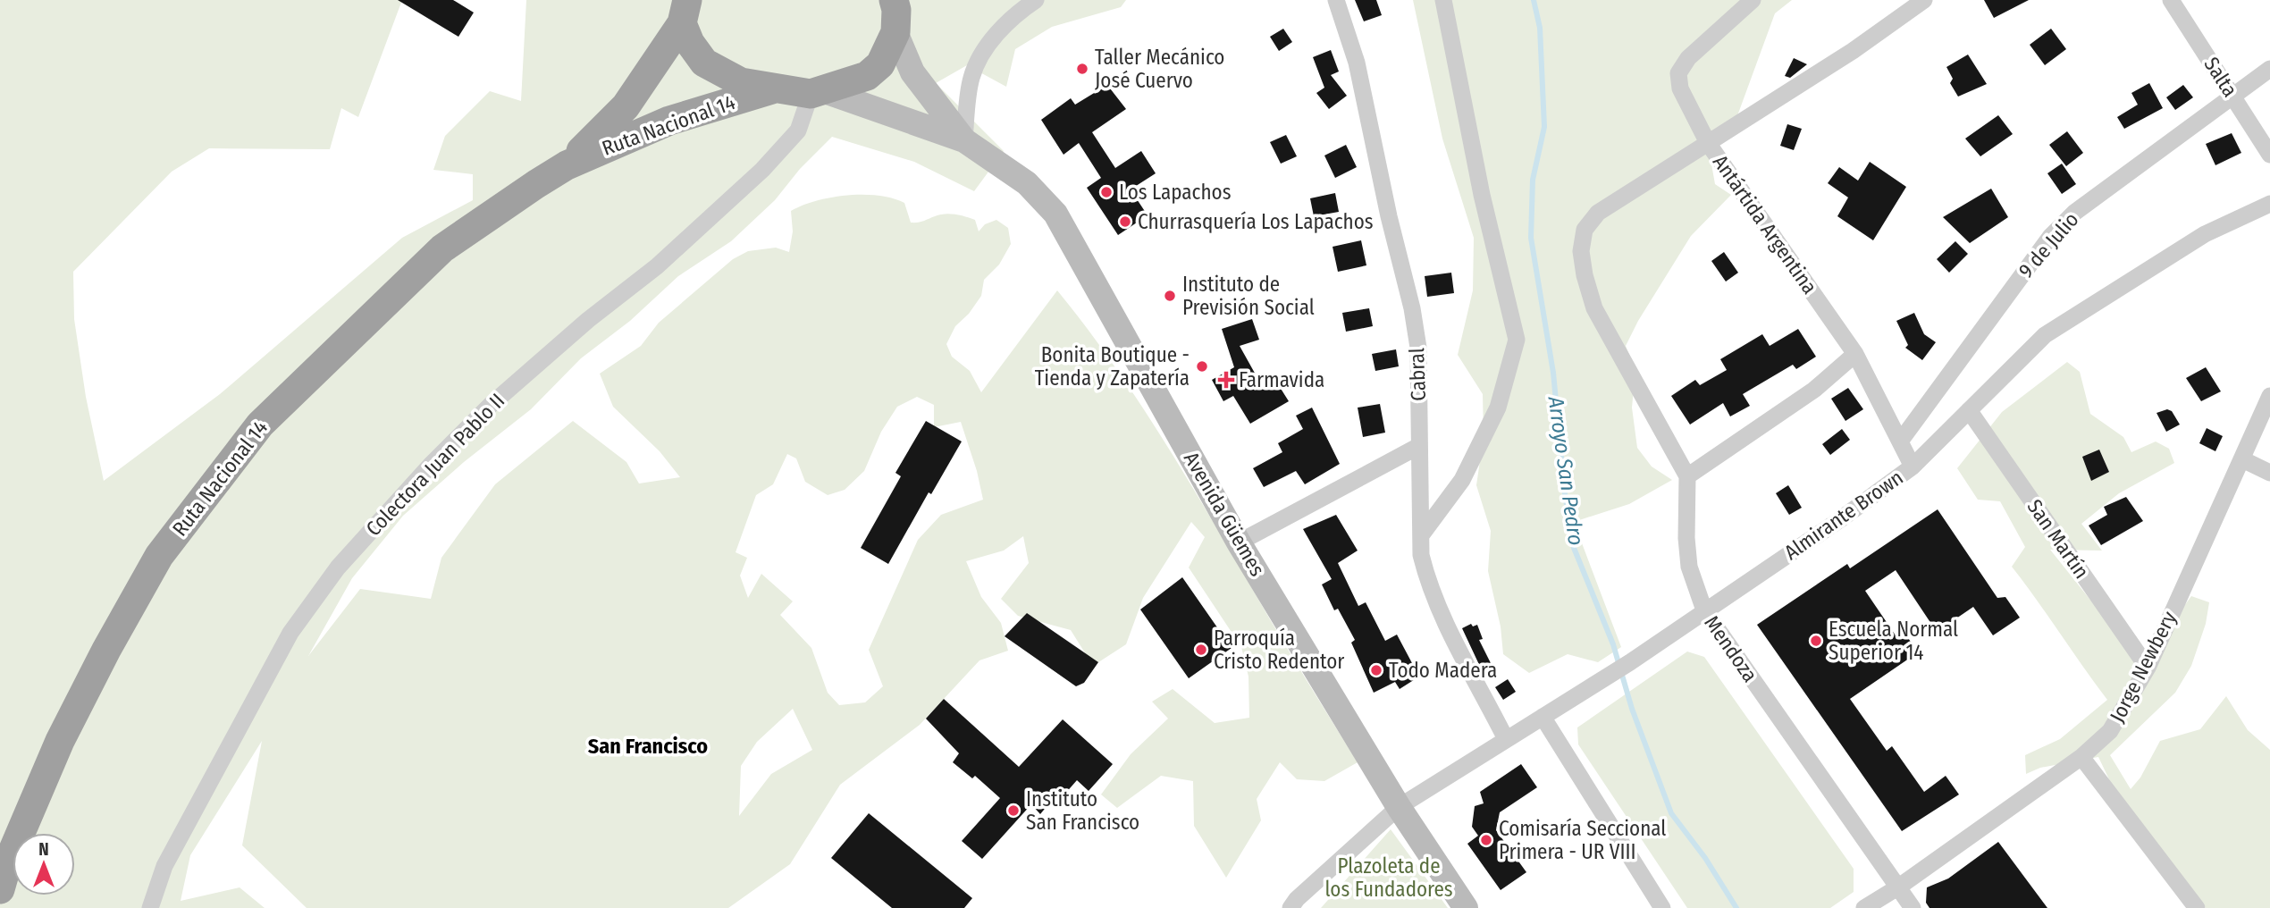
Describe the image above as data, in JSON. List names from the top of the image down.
{
  "streets": {
    "highway": ["Ruta Nacional 14"],
    "main road": ["Avenida Güemes"],
    "street": [
      "Salta",
      "Antártida Argentina",
      "9 de Julio",
      "Cabral",
      "Colectora Juan Pablo II",
      "Almirante Brown",
      "San Martín",
      "Mendoza",
      "Jorge Newbery"
    ]
  },
  "crossings": [
    ["Salta", "9 de Julio"],
    ["Antártida Argentina", "9 de Julio"],
    ["Antártida Argentina", "Almirante Brown"],
    ["Cabral", "Almirante Brown"],
    ["Colectora Juan Pablo II", "Avenida Güemes"],
    ["Avenida Güemes", "Almirante Brown"],
    ["Almirante Brown", "San Martín"],
    ["Almirante Brown", "Mendoza"],
    ["San Martín", "Jorge Newbery"],
    ["Mendoza", "Jorge Newbery"]
  ],
  "districts": ["San Francisco"],
  "water": ["Arroyo San Pedro"],
  "parks": ["Plazoleta de los Fundadores"],
  "places": {
    "other": [
      "Taller Mecánico José Cuervo",
      "Los Lapachos",
      "Churrasquería Los Lapachos",
      "Instituto de Previsión Social",
      "Bonita Boutique - Tienda y Zapatería",
      "Escuela Normal Superior 14",
      "Parroquía Cristo Redentor",
      "Todo Madera",
      "Instituto San Francisco",
      "Comisaría Seccional Primera - UR VIII"
    ],
    "health": ["Farmavida"]
  },
  "north": "top"
}
